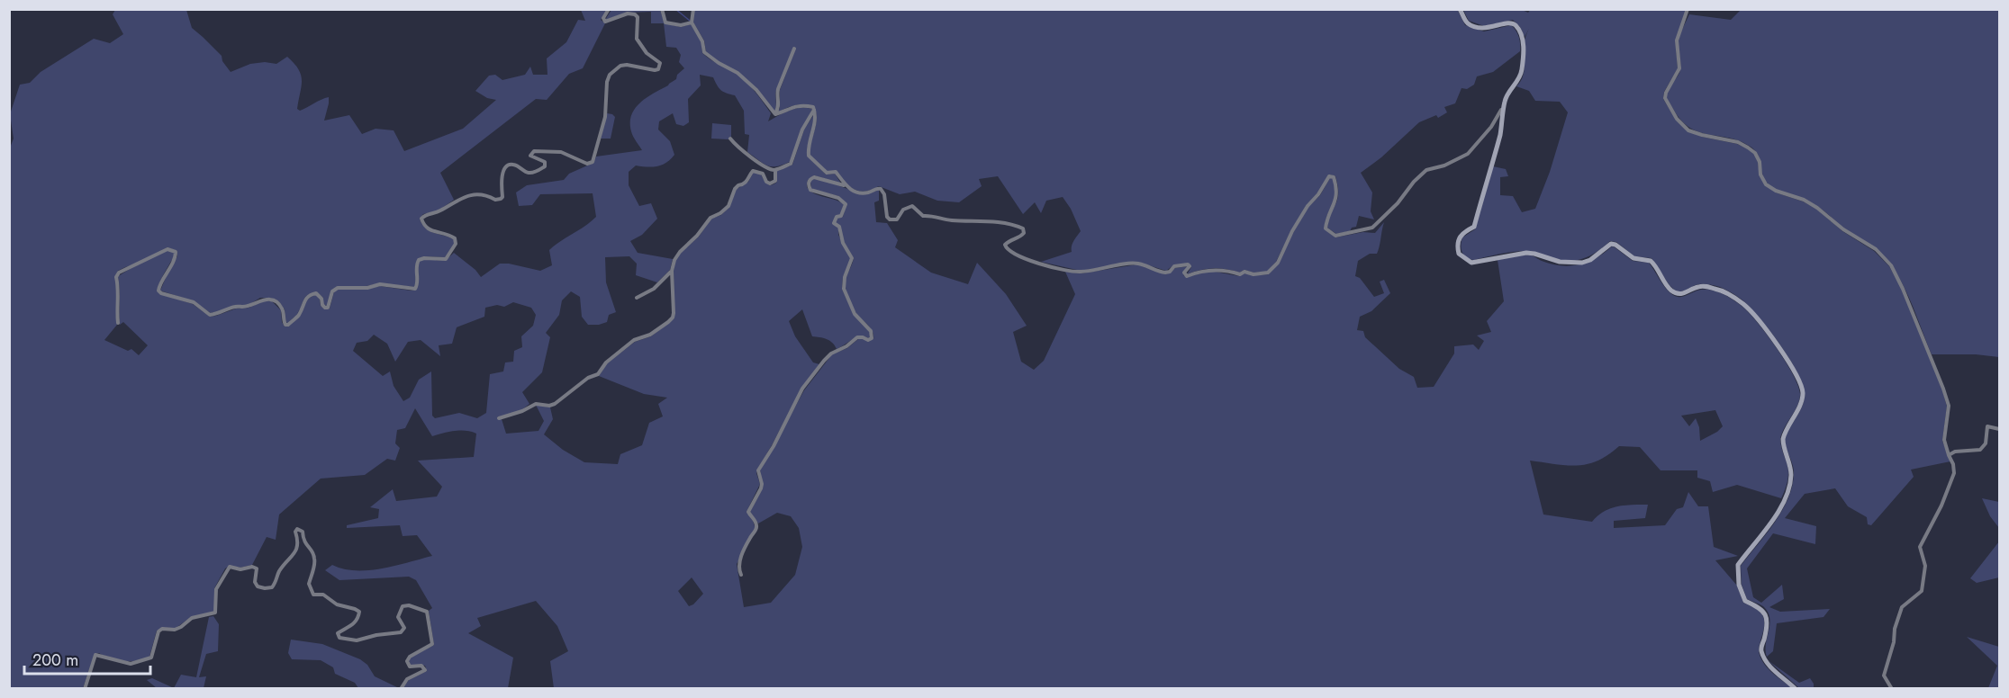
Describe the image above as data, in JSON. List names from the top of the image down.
{
  "scale_bar": "200 m"
}
